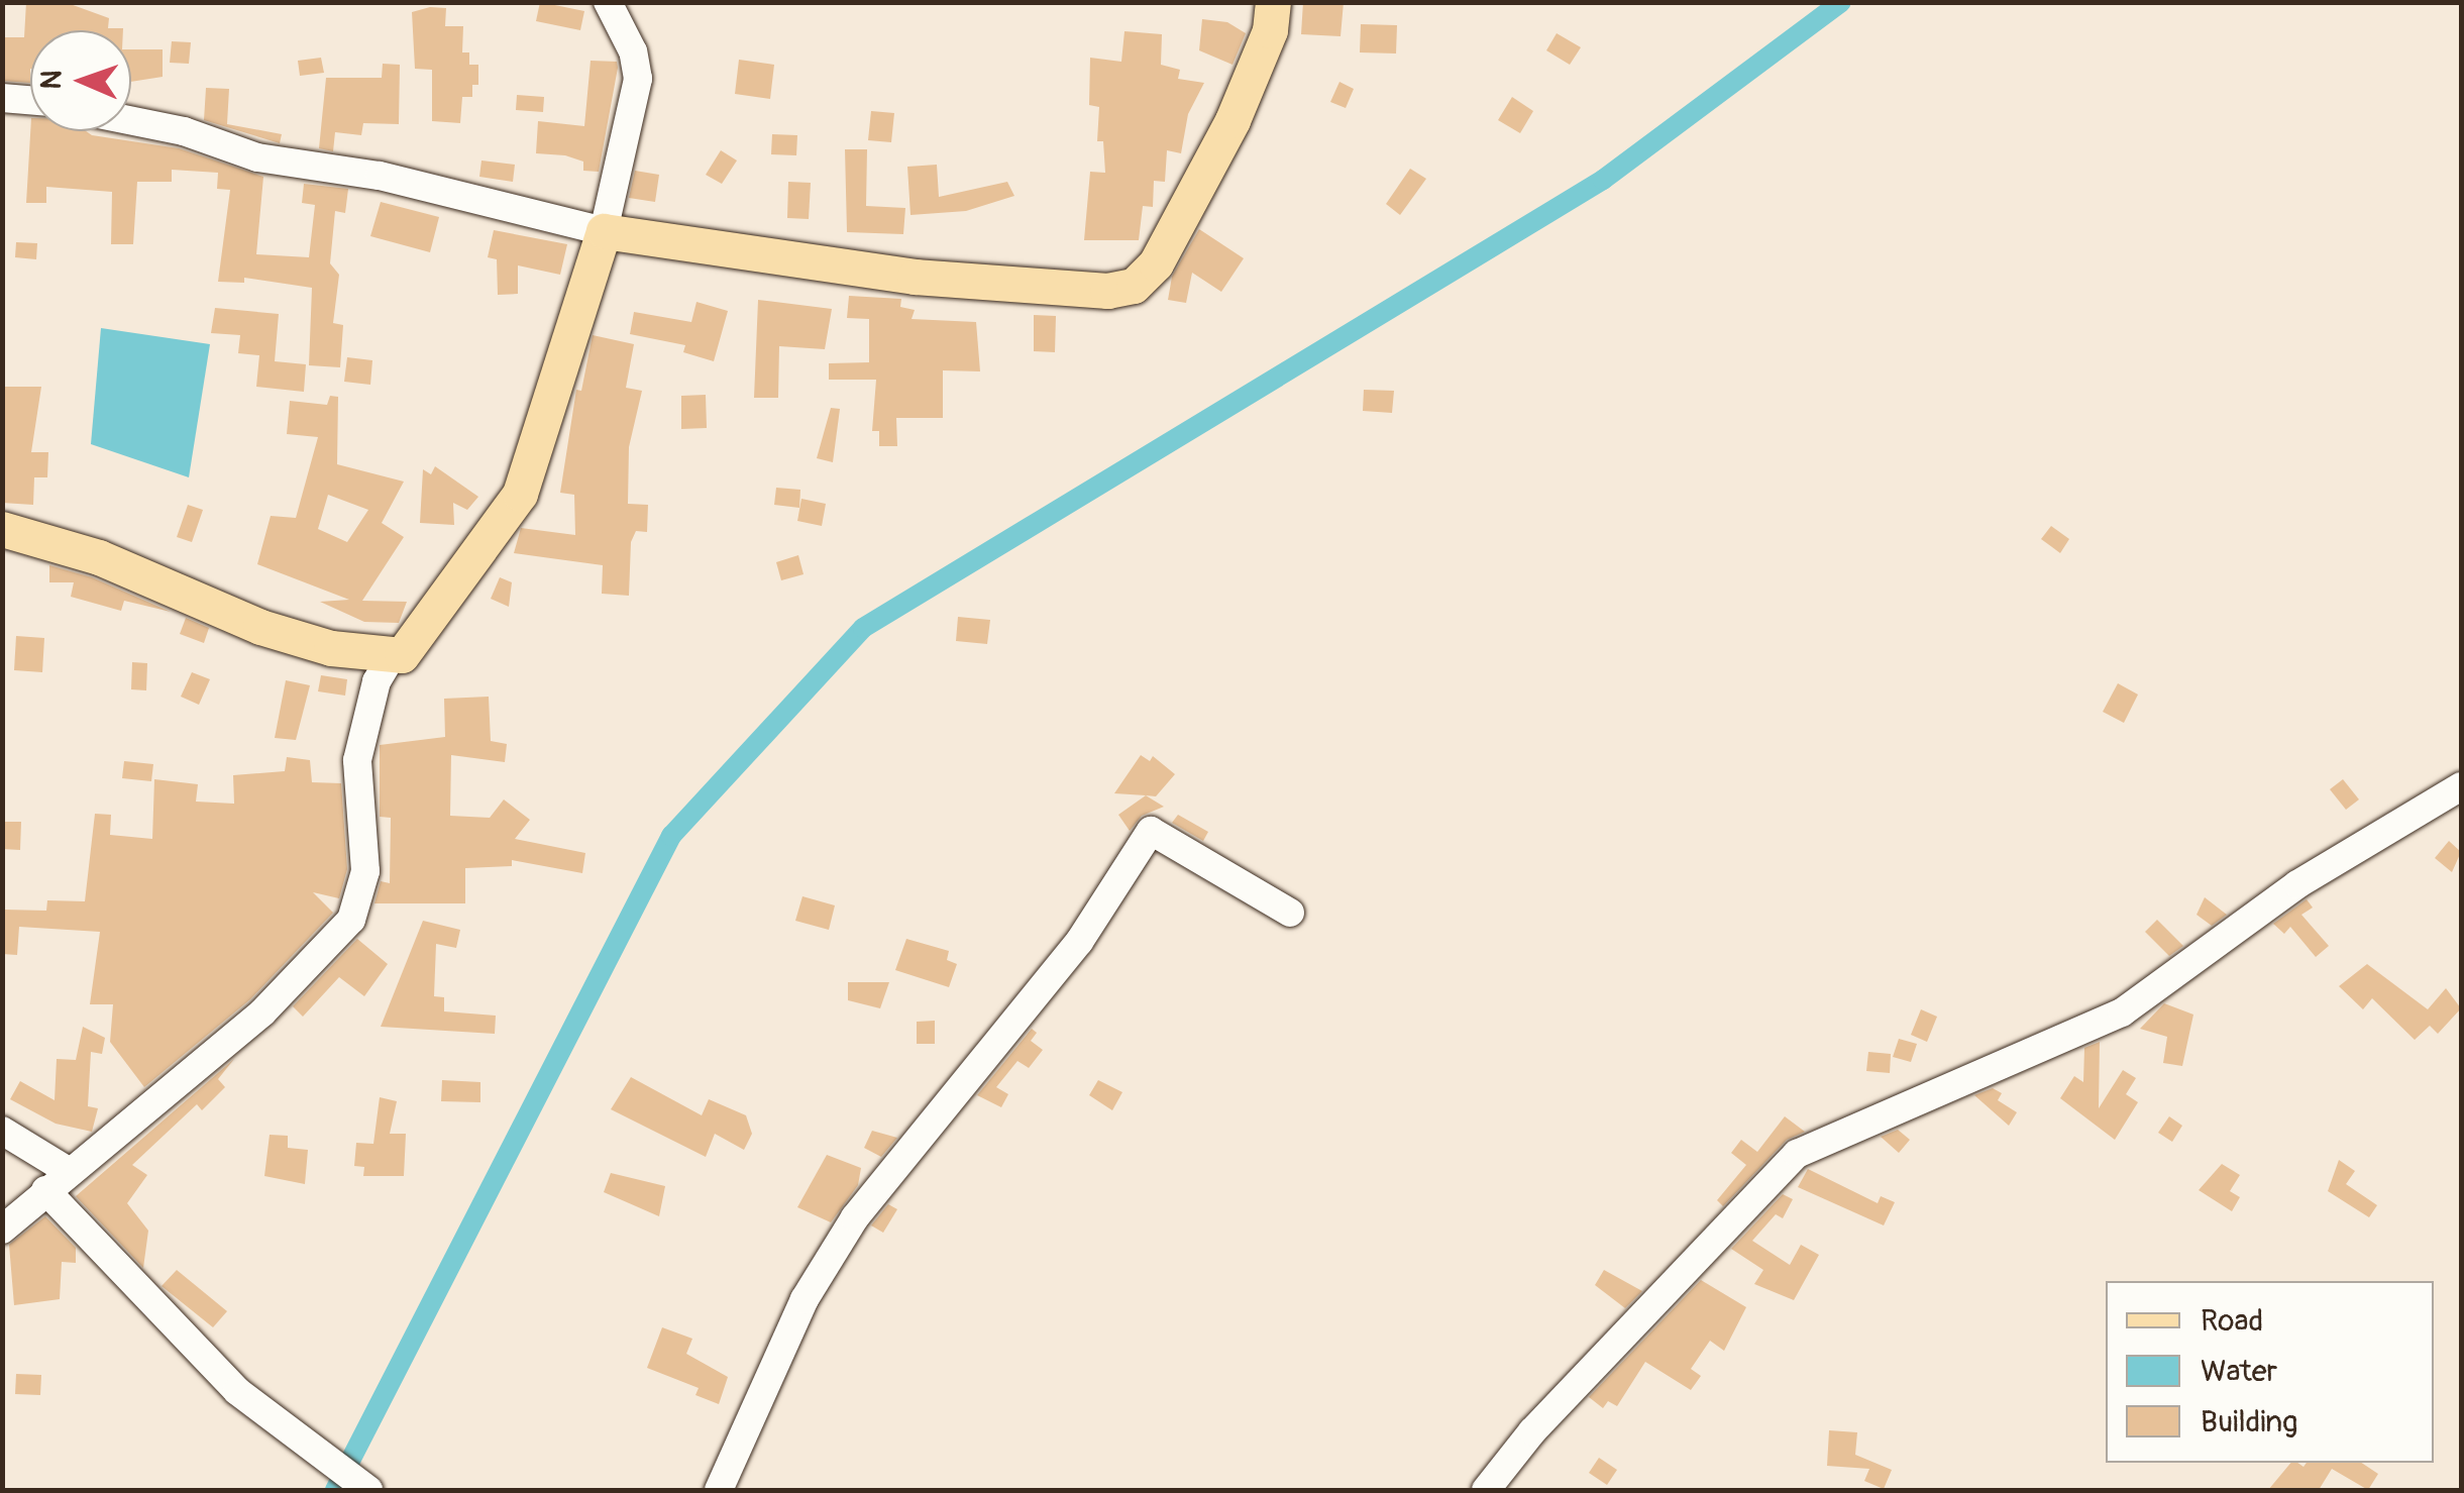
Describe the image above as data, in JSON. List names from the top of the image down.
{
  "legend": ["Road", "Water", "Building"],
  "north": "left"
}
